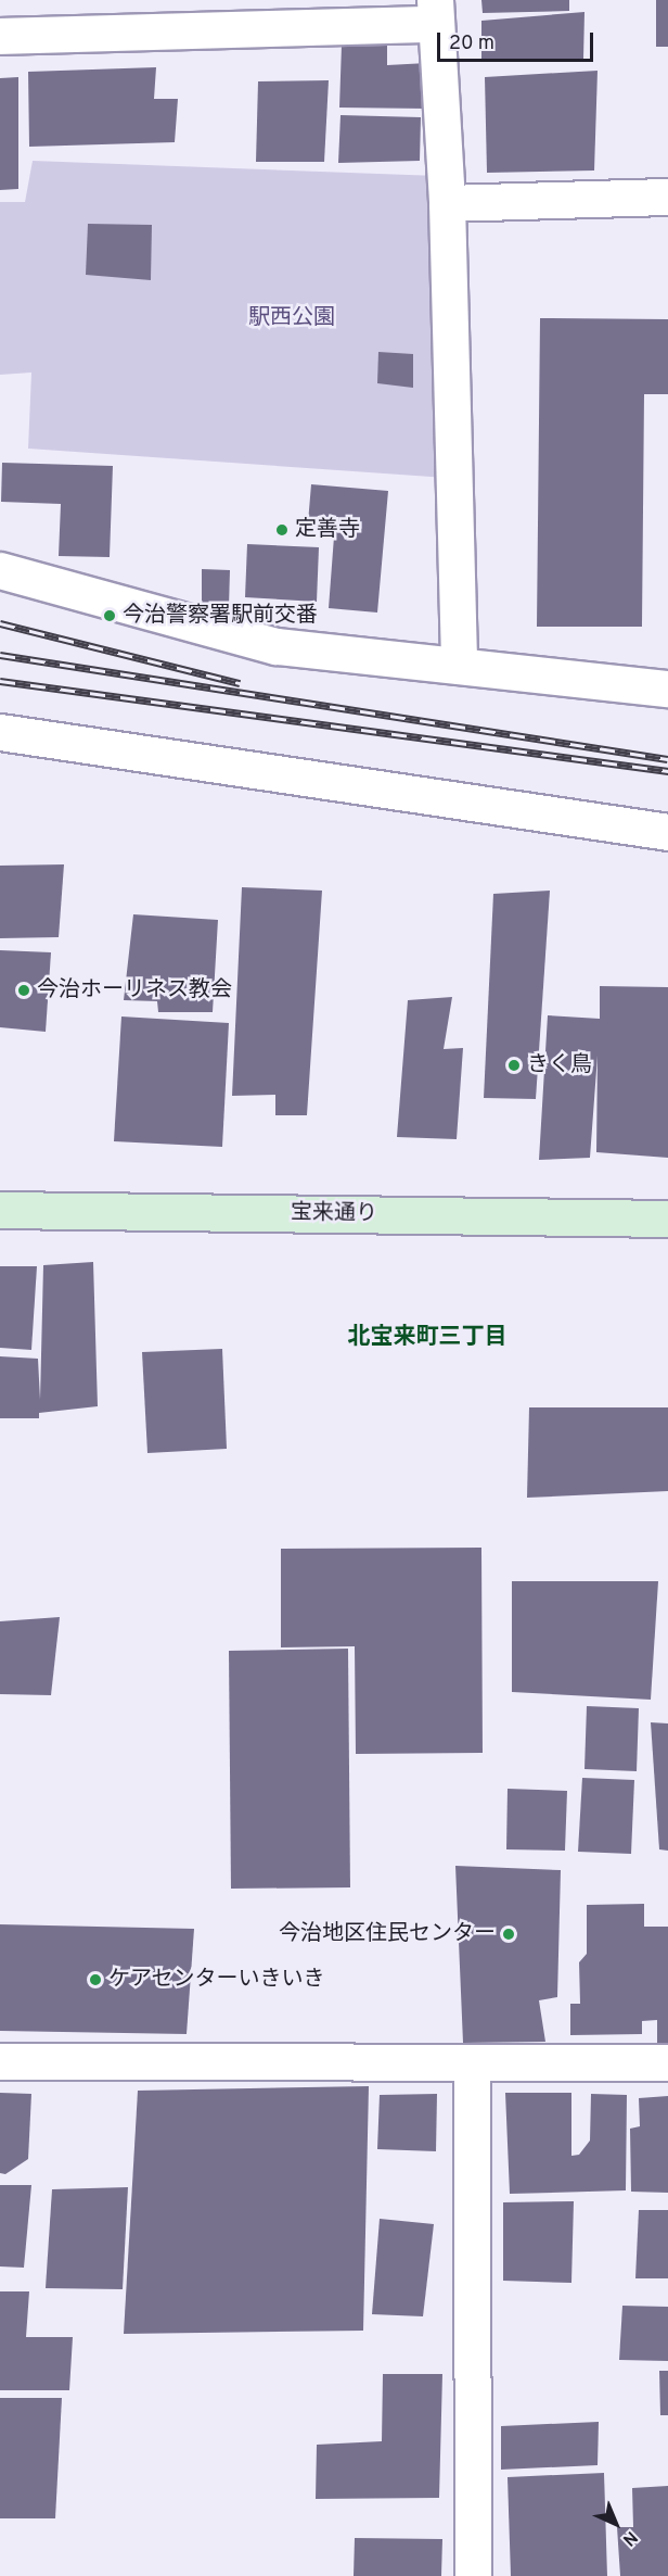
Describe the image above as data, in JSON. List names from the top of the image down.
{
  "streets": {
    "street": ["宝来通り"]
  },
  "districts": ["北宝来町三丁目"],
  "parks": ["駅西公園"],
  "places": [
    "定善寺",
    "今治警察署駅前交番",
    "今治ホーリネス教会",
    "きく鳥",
    "今治地区住民センター",
    "ケアセンターいきいき"
  ],
  "scale_bar": "20 m",
  "north": "bottom right"
}
